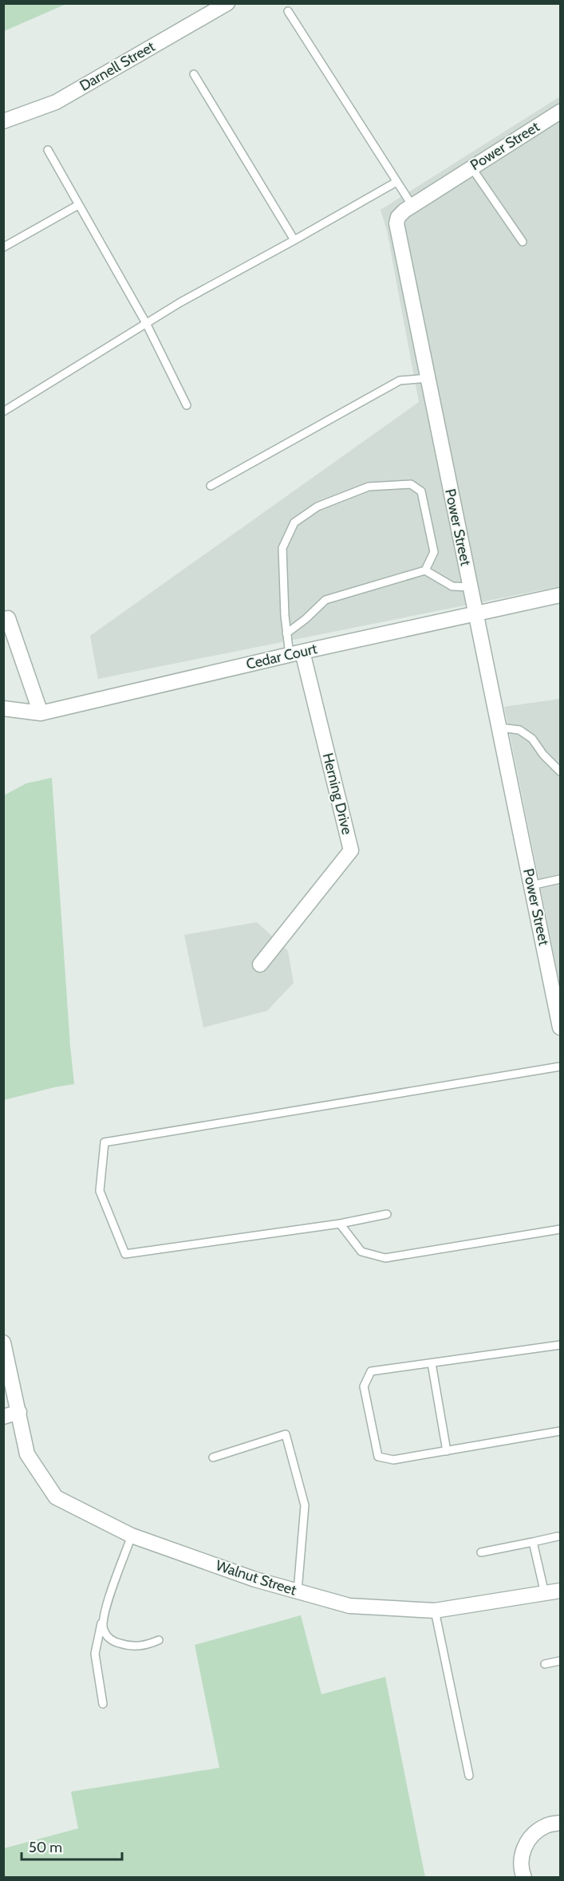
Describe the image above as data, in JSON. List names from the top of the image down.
{
  "streets": {
    "street": [
      "Darnell Street",
      "Power Street",
      "Cedar Court",
      "Herning Drive",
      "Walnut Street"
    ]
  },
  "crossings": [
    ["Power Street", "Cedar Court"],
    ["Cedar Court", "Herning Drive"]
  ],
  "scale_bar": "50 m"
}
